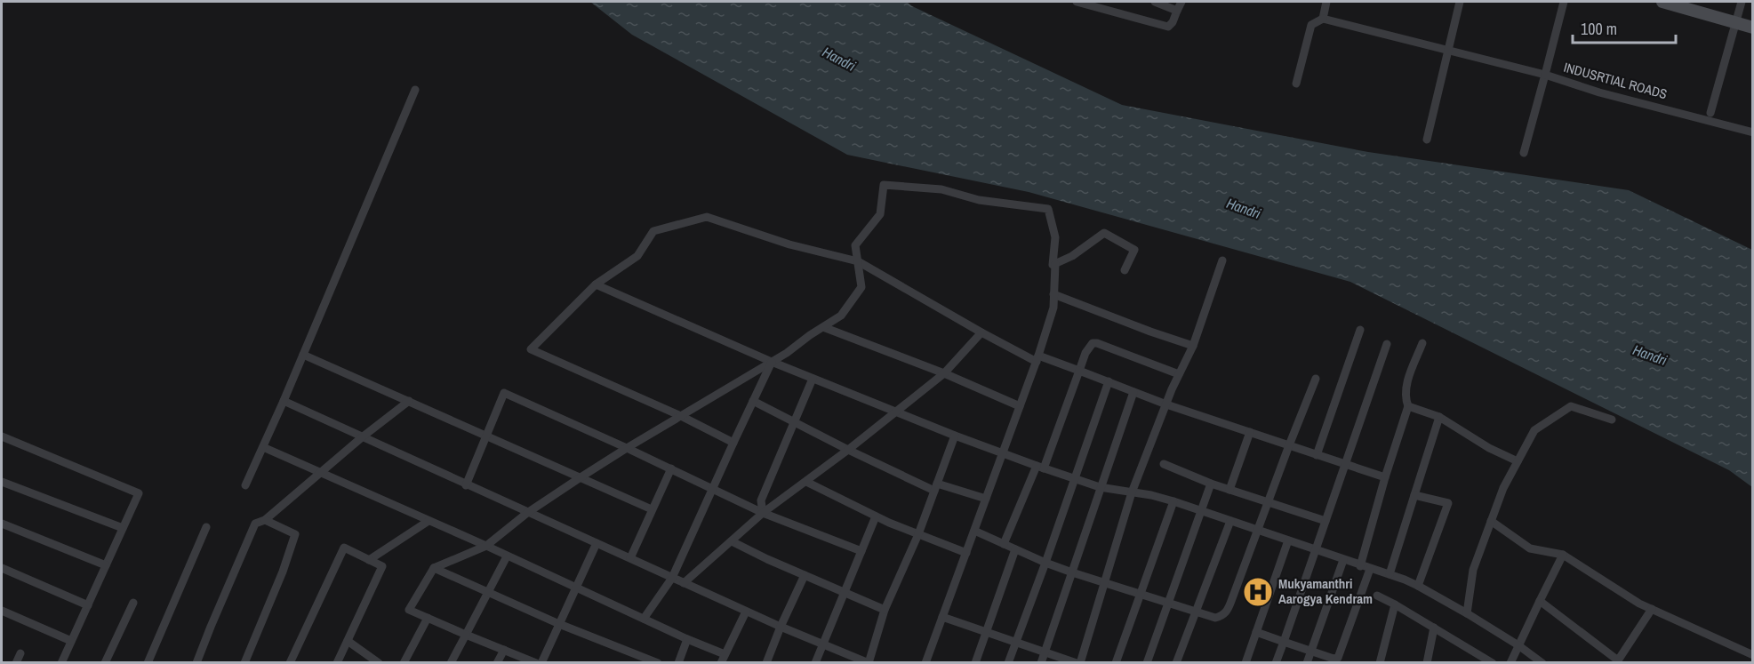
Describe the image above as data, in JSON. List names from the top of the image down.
{
  "streets": {
    "street": ["INDUSRTIAL ROADS"]
  },
  "water": ["Handri"],
  "places": {
    "hospital": ["Mukyamanthri Aarogya Kendram"]
  },
  "scale_bar": "100 m"
}
